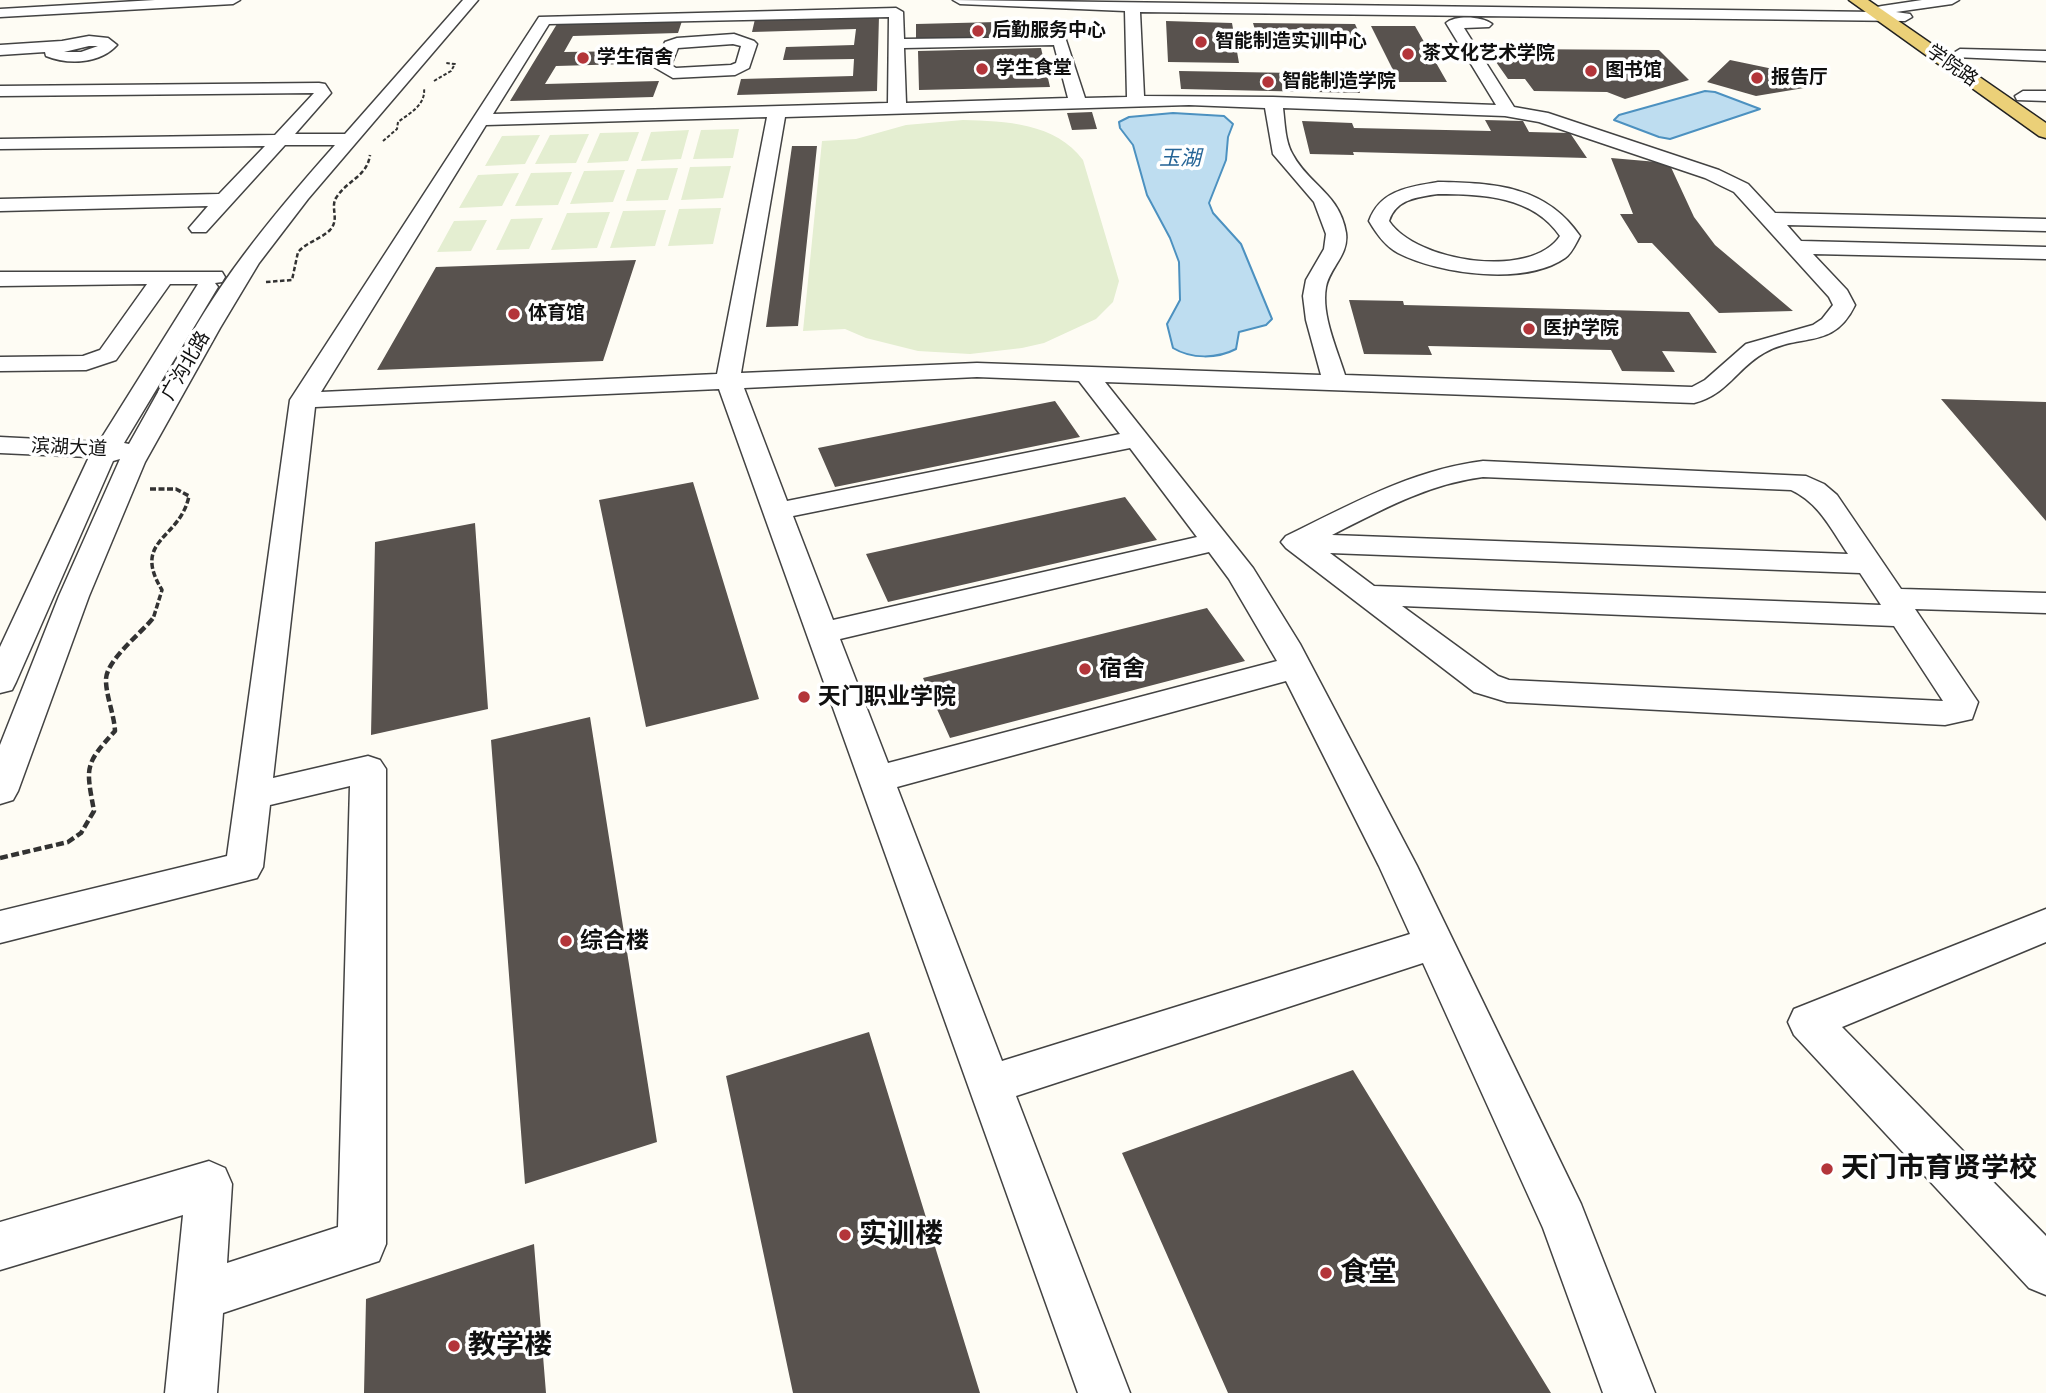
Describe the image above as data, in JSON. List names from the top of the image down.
{
  "streets": {
    "main road": ["学院路"],
    "street": ["广沟北路", "滨湖大道"]
  },
  "crossings": [
    ["广沟北路", "滨湖大道"]
  ],
  "water": ["玉湖"],
  "places": [
    "后勤服务中心",
    "智能制造实训中心",
    "茶文化艺术学院",
    "学生宿舍",
    "学生食堂",
    "图书馆",
    "报告厅",
    "智能制造学院",
    "体育馆",
    "医护学院",
    "宿舍",
    "天门职业学院",
    "综合楼",
    "天门市育贤学校",
    "实训楼",
    "食堂",
    "教学楼"
  ]
}
